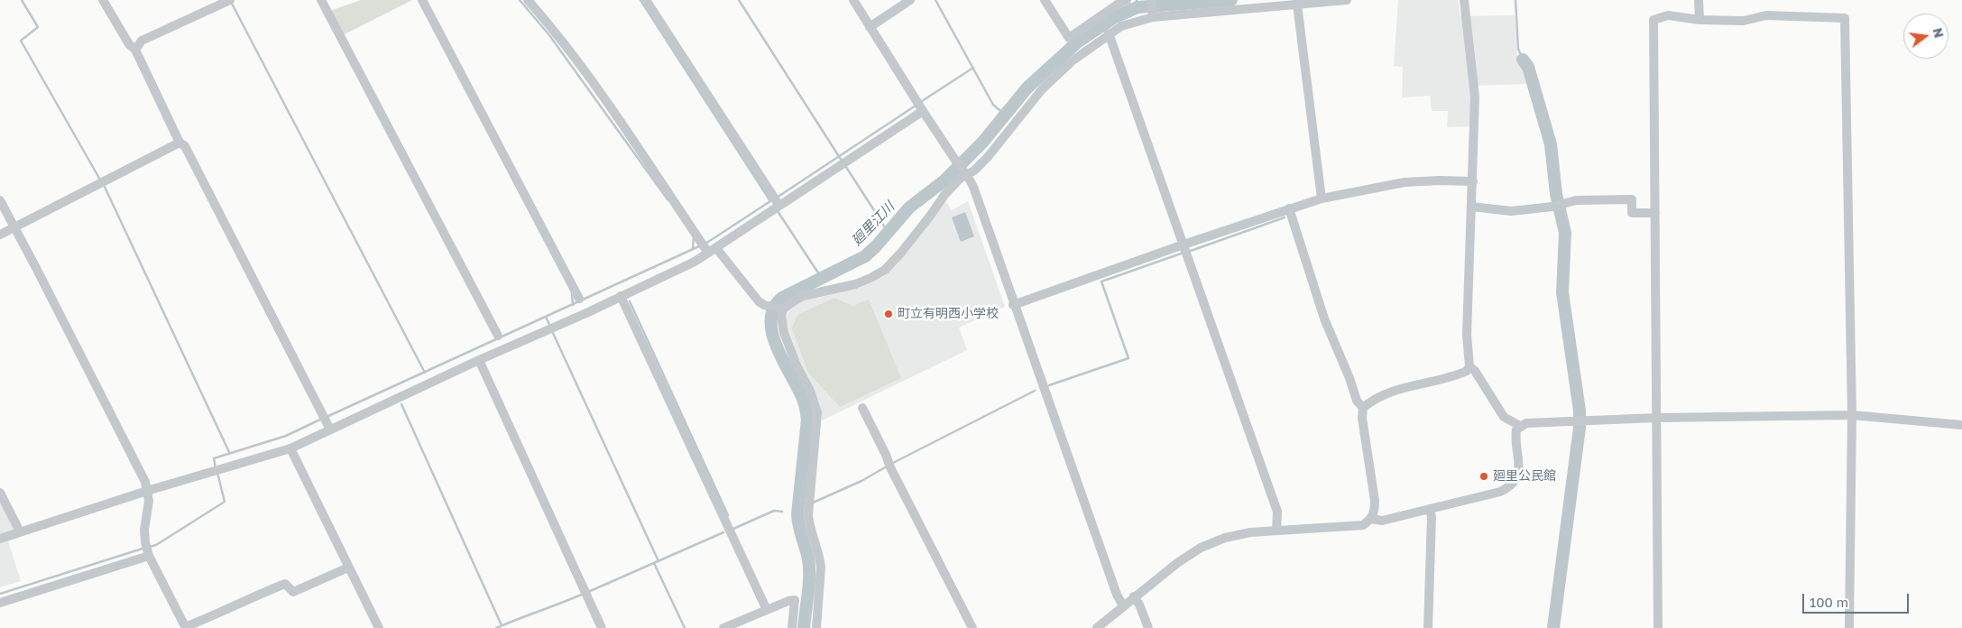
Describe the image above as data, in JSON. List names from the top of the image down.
{
  "water": ["廻里江川"],
  "places": ["町立有明西小学校", "廻里公民館"],
  "scale_bar": "100 m",
  "north": "right"
}
